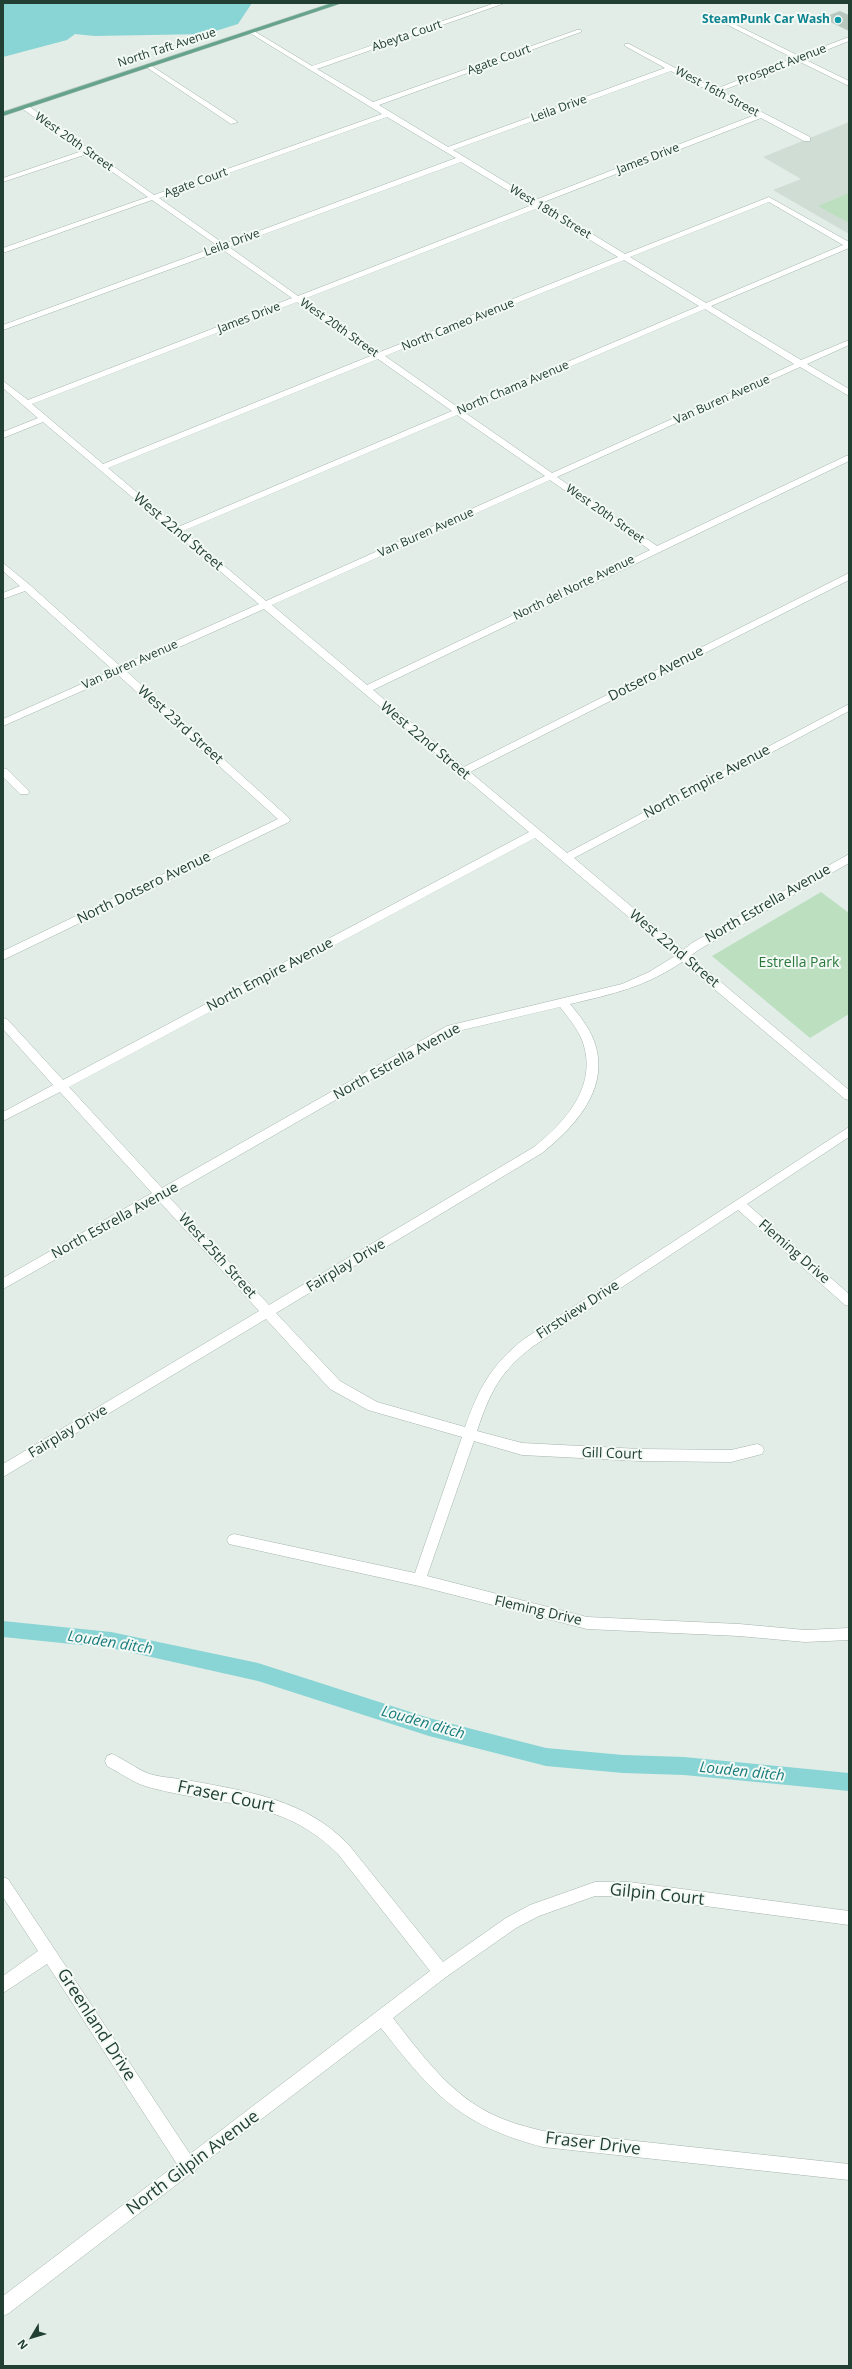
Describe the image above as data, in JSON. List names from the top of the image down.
{
  "streets": {
    "main road": ["North Taft Avenue"],
    "street": [
      "Abeyta Court",
      "Agate Court",
      "Prospect Avenue",
      "West 16th Street",
      "Leila Drive",
      "West 20th Street",
      "James Drive",
      "West 18th Street",
      "North Cameo Avenue",
      "North Chama Avenue",
      "Van Buren Avenue",
      "West 22nd Street",
      "North del Norte Avenue",
      "Dotsero Avenue",
      "West 23rd Street",
      "North Empire Avenue",
      "North Dotsero Avenue",
      "North Estrella Avenue",
      "Fleming Drive",
      "West 25th Street",
      "Fairplay Drive",
      "Firstview Drive",
      "Gill Court",
      "Fraser Court",
      "Gilpin Court",
      "Greenland Drive",
      "Fraser Drive",
      "North Gilpin Avenue"
    ]
  },
  "crossings": [
    ["Abeyta Court", "West 18th Street"],
    ["North Taft Avenue", "West 20th Street"],
    ["North Taft Avenue", "West 18th Street"],
    ["Agate Court", "West 20th Street"],
    ["Agate Court", "West 18th Street"],
    ["Prospect Avenue", "West 16th Street"],
    ["West 16th Street", "Leila Drive"],
    ["West 16th Street", "James Drive"],
    ["Leila Drive", "West 20th Street"],
    ["Leila Drive", "West 18th Street"],
    ["West 20th Street", "James Drive"],
    ["West 20th Street", "North Cameo Avenue"],
    ["West 20th Street", "North Chama Avenue"],
    ["West 20th Street", "Van Buren Avenue"],
    ["West 20th Street", "North del Norte Avenue"],
    ["James Drive", "West 18th Street"],
    ["James Drive", "West 22nd Street"],
    ["West 18th Street", "North Cameo Avenue"],
    ["West 18th Street", "North Chama Avenue"],
    ["West 18th Street", "Van Buren Avenue"],
    ["North Cameo Avenue", "North Chama Avenue"],
    ["North Cameo Avenue", "West 22nd Street"],
    ["North Chama Avenue", "West 22nd Street"],
    ["Van Buren Avenue", "West 22nd Street"],
    ["Van Buren Avenue", "West 23rd Street"],
    ["West 22nd Street", "North del Norte Avenue"],
    ["West 22nd Street", "Dotsero Avenue"],
    ["West 22nd Street", "North Empire Avenue"],
    ["West 22nd Street", "North Estrella Avenue"],
    ["West 23rd Street", "North Dotsero Avenue"],
    ["North Empire Avenue", "West 25th Street"],
    ["North Estrella Avenue", "West 25th Street"],
    ["North Estrella Avenue", "Fairplay Drive"],
    ["Fleming Drive", "Firstview Drive"],
    ["West 25th Street", "Fairplay Drive"],
    ["West 25th Street", "Firstview Drive"],
    ["West 25th Street", "Gill Court"],
    ["Firstview Drive", "Gill Court"],
    ["Fraser Court", "Gilpin Court"],
    ["Gilpin Court", "Fraser Drive"],
    ["Gilpin Court", "North Gilpin Avenue"],
    ["Greenland Drive", "North Gilpin Avenue"],
    ["Fraser Drive", "North Gilpin Avenue"]
  ],
  "water": ["Louden ditch"],
  "parks": ["Estrella Park"],
  "places": ["SteamPunk Car Wash"],
  "north": "bottom left"
}
